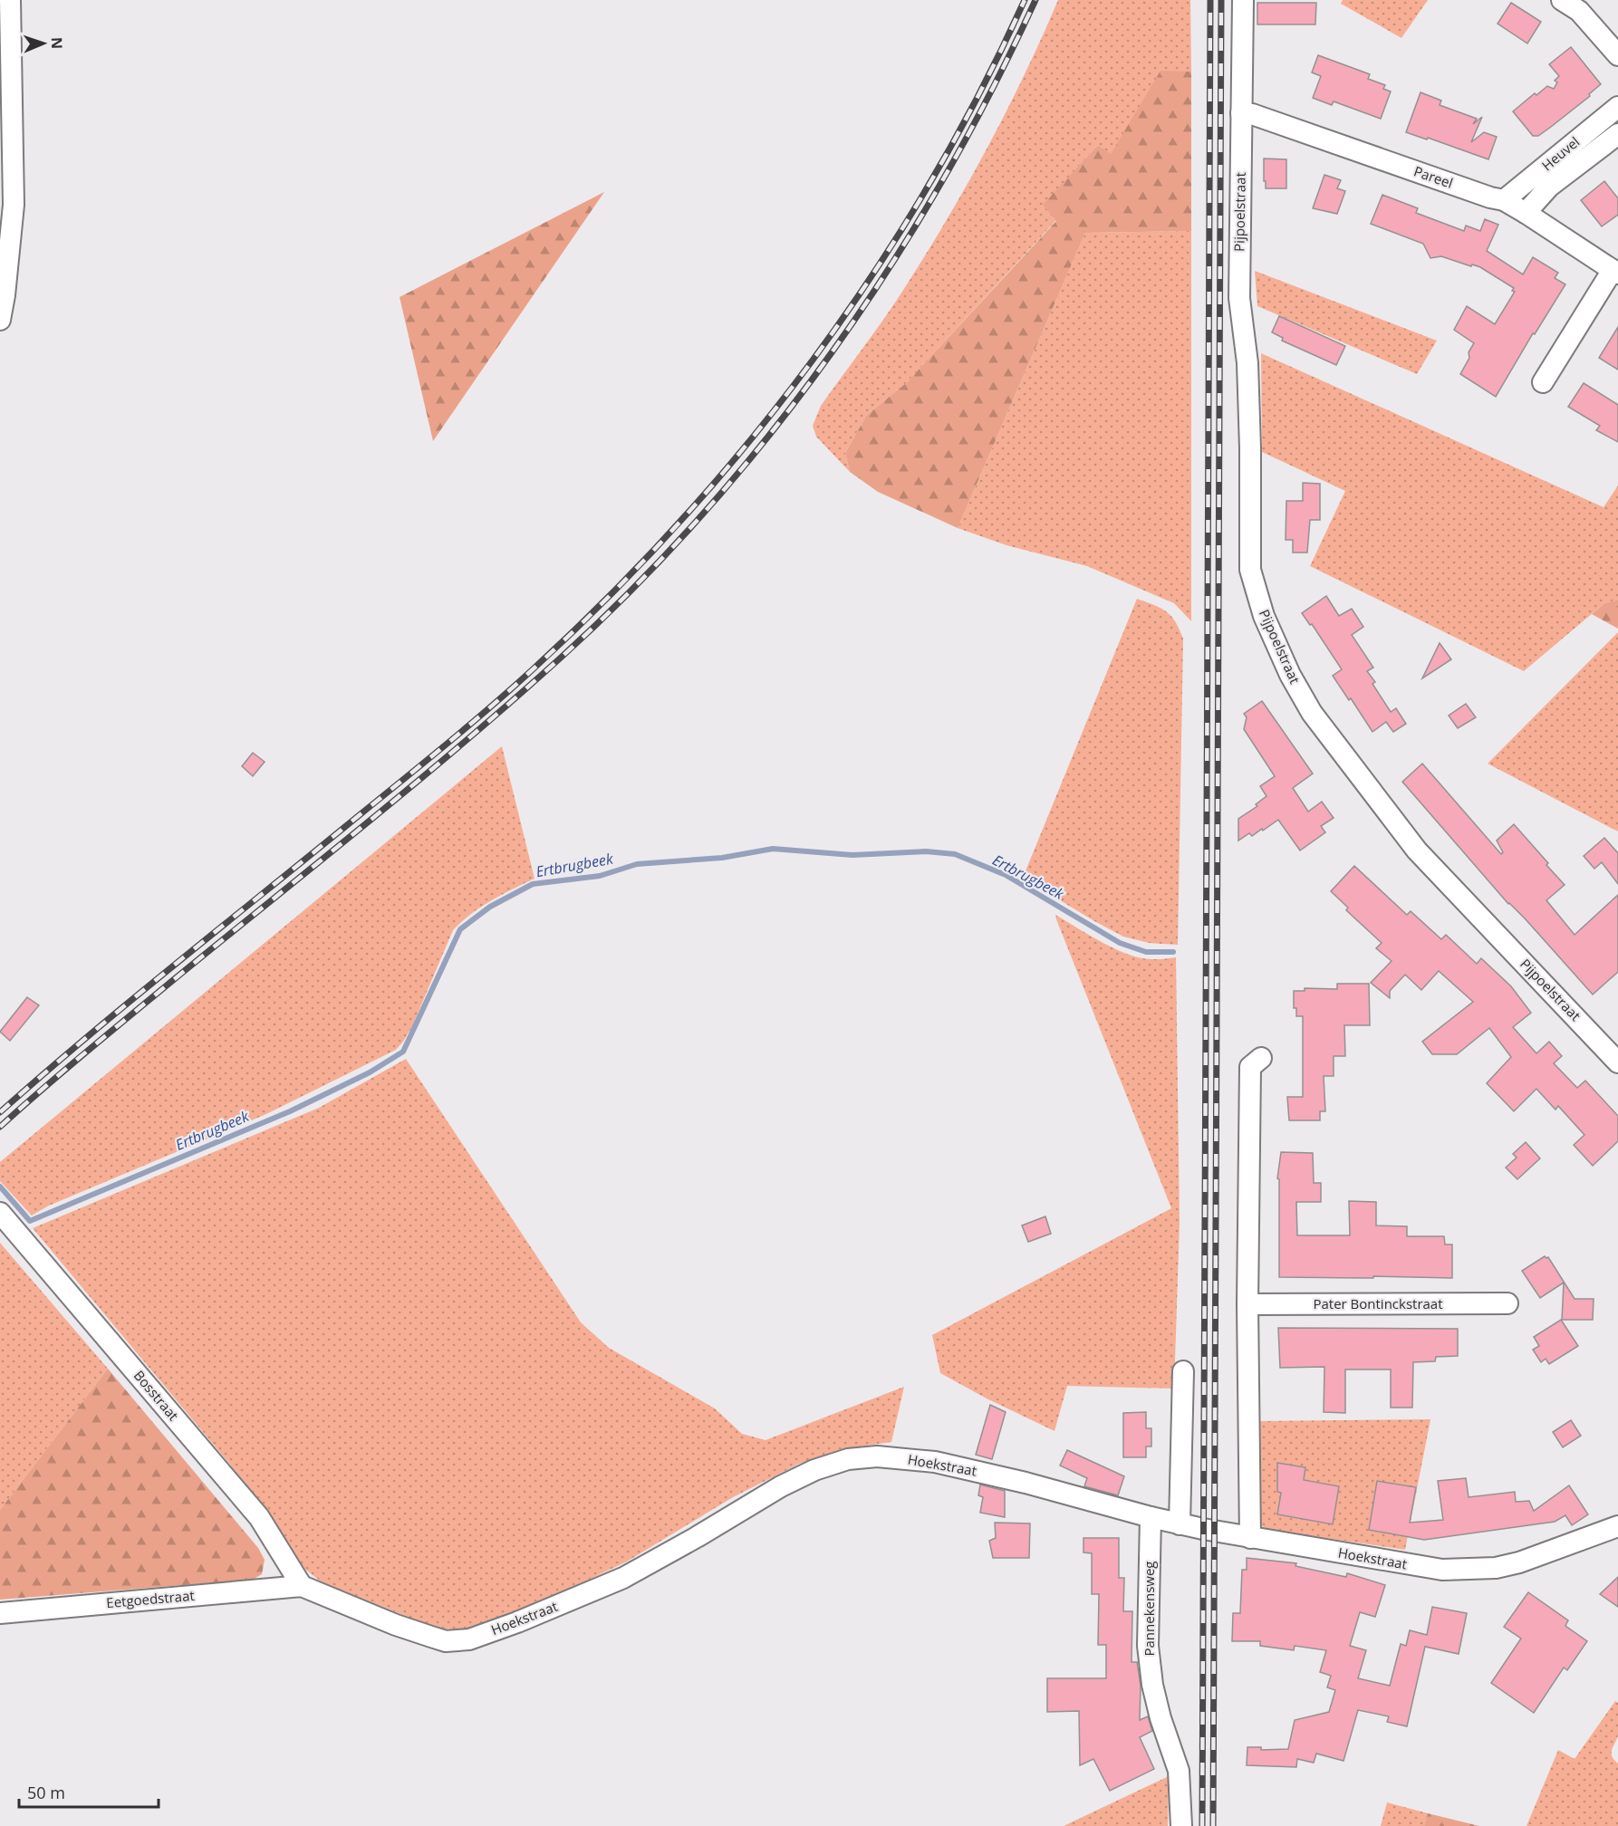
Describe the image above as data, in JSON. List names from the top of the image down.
{
  "streets": {
    "street": [
      "Heuvel",
      "Pareel",
      "Pijpoelstraat",
      "Pater Bontinckstraat",
      "Bosstraat",
      "Hoekstraat",
      "Eetgoedstraat",
      "Pannekensweg"
    ]
  },
  "crossings": [
    ["Heuvel", "Pareel"],
    ["Pareel", "Pijpoelstraat"],
    ["Bosstraat", "Hoekstraat"],
    ["Bosstraat", "Eetgoedstraat"],
    ["Hoekstraat", "Eetgoedstraat"],
    ["Hoekstraat", "Pannekensweg"]
  ],
  "water": ["Ertbrugbeek"],
  "scale_bar": "50 m",
  "north": "right"
}
